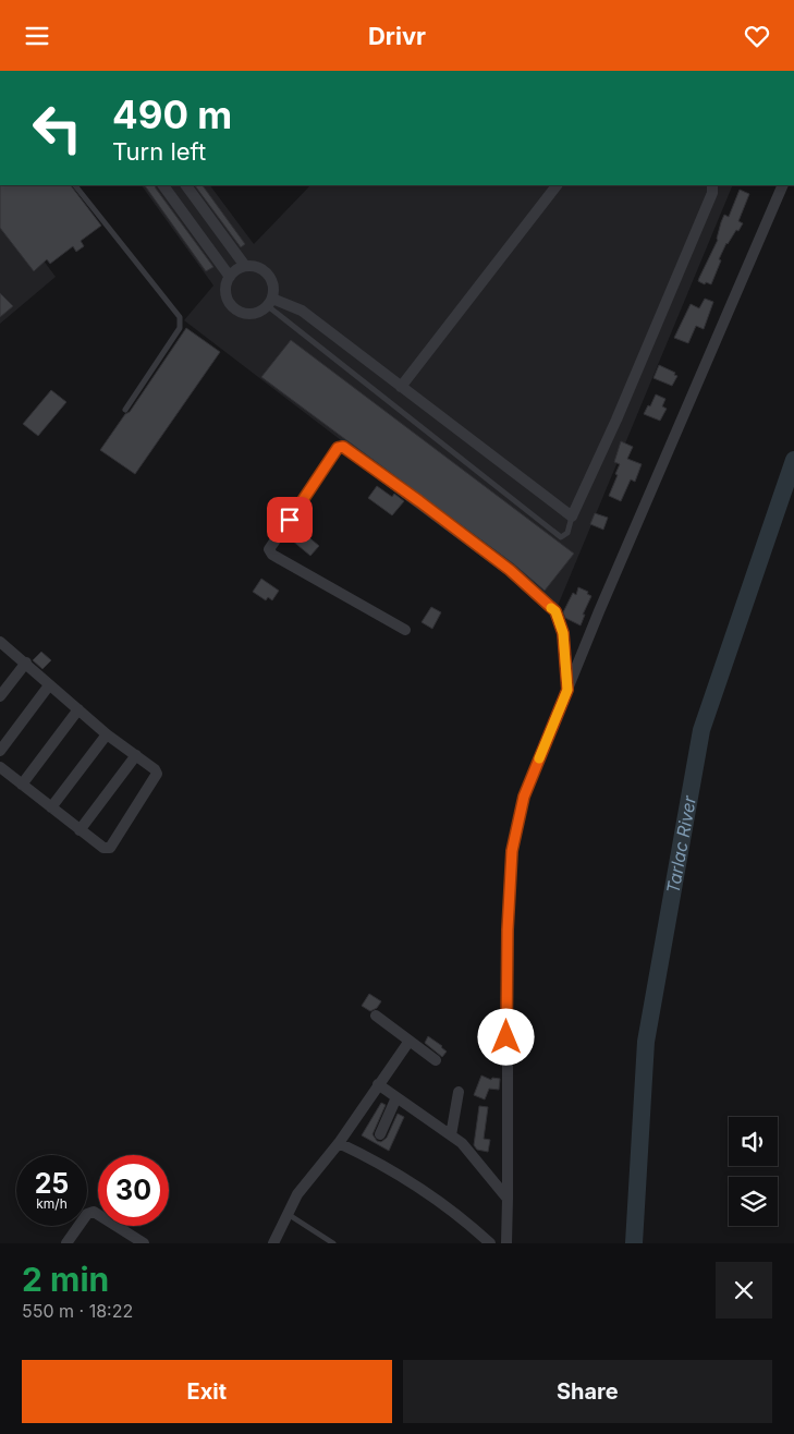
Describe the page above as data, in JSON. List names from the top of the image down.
{
  "water": ["Tarlac River"],
  "page": {
    "header": "Drivr",
    "turn": ["490 m", "Turn left"],
    "speed": "25 km/h",
    "limit": "30",
    "heading": ["2 min", "550 m · 18:22"],
    "buttons": ["Exit", "Share"]
  }
}
